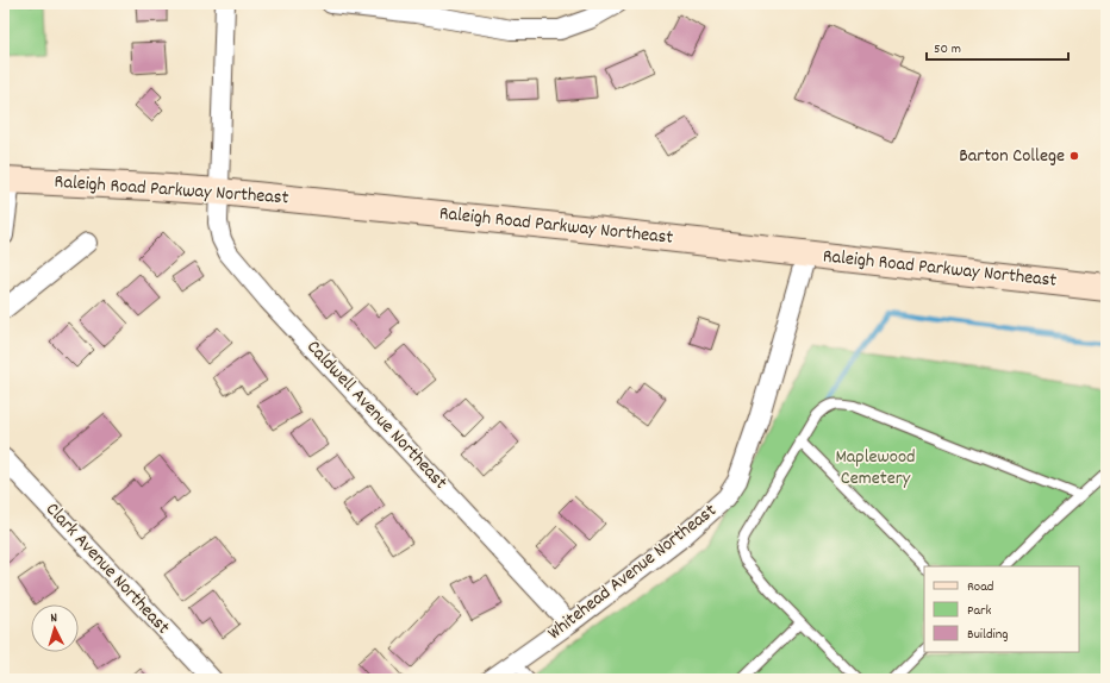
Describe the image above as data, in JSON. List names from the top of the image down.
{
  "streets": {
    "street": [
      "Raleigh Road Parkway Northeast",
      "Caldwell Avenue Northeast",
      "Clark Avenue Northeast",
      "Whitehead Avenue Northeast"
    ]
  },
  "crossings": [
    ["Raleigh Road Parkway Northeast", "Caldwell Avenue Northeast"],
    ["Raleigh Road Parkway Northeast", "Whitehead Avenue Northeast"],
    ["Caldwell Avenue Northeast", "Whitehead Avenue Northeast"]
  ],
  "parks": ["Maplewood Cemetery"],
  "places": ["Barton College"],
  "legend": ["Road", "Park", "Building"],
  "scale_bar": "50 m",
  "north": "top"
}
